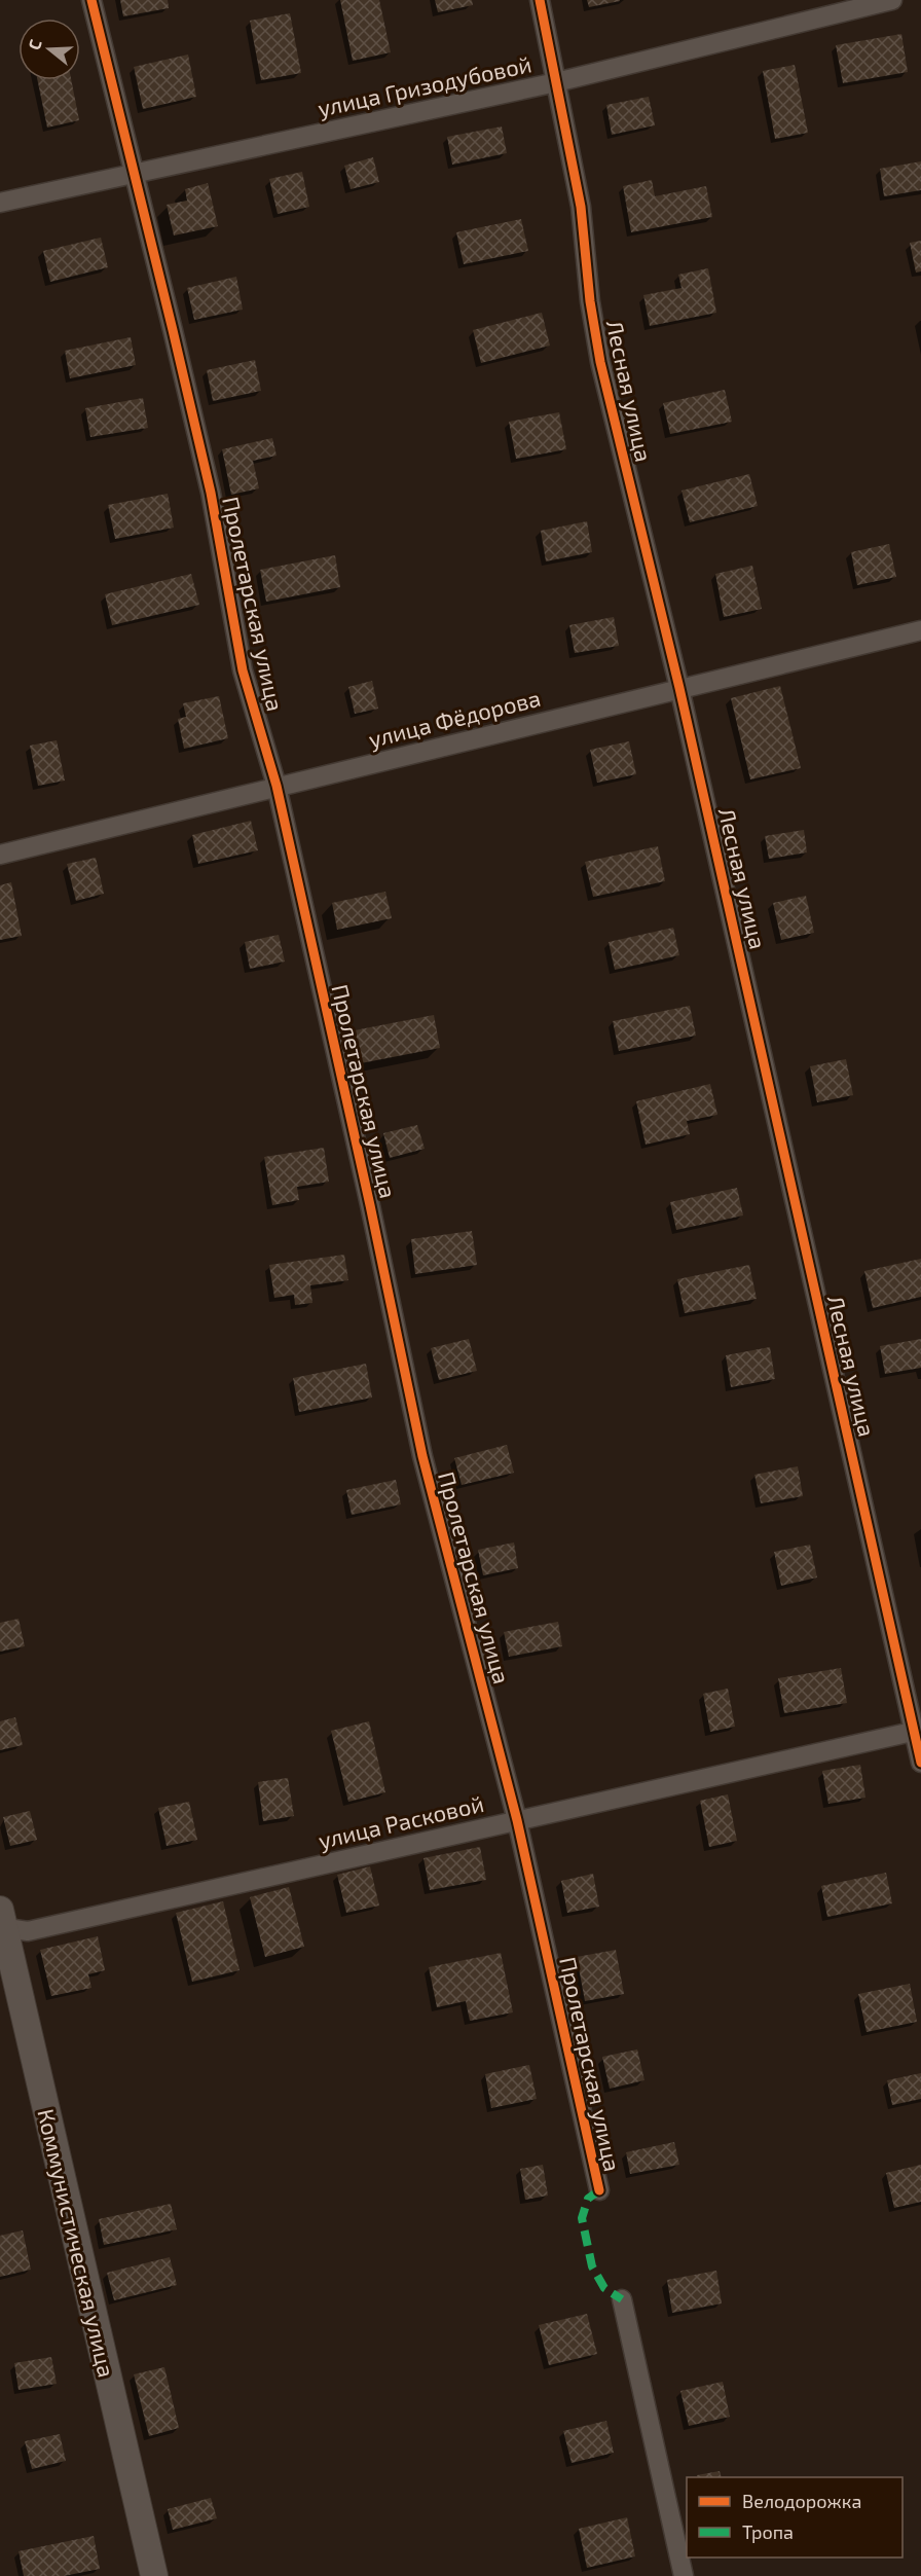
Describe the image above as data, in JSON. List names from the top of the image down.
{
  "streets": {
    "street": [
      "улица Гризодубовой",
      "Лесная улица",
      "Пролетарская улица",
      "улица Фёдорова",
      "улица Расковой",
      "Коммунистическая улица"
    ]
  },
  "crossings": [
    ["улица Гризодубовой", "Лесная улица"],
    ["улица Гризодубовой", "Пролетарская улица"],
    ["Лесная улица", "улица Фёдорова"],
    ["Лесная улица", "улица Расковой"],
    ["Пролетарская улица", "улица Фёдорова"],
    ["Пролетарская улица", "улица Расковой"],
    ["улица Расковой", "Коммунистическая улица"]
  ],
  "legend": ["Велодорожка", "Тропа"],
  "north": "left"
}
